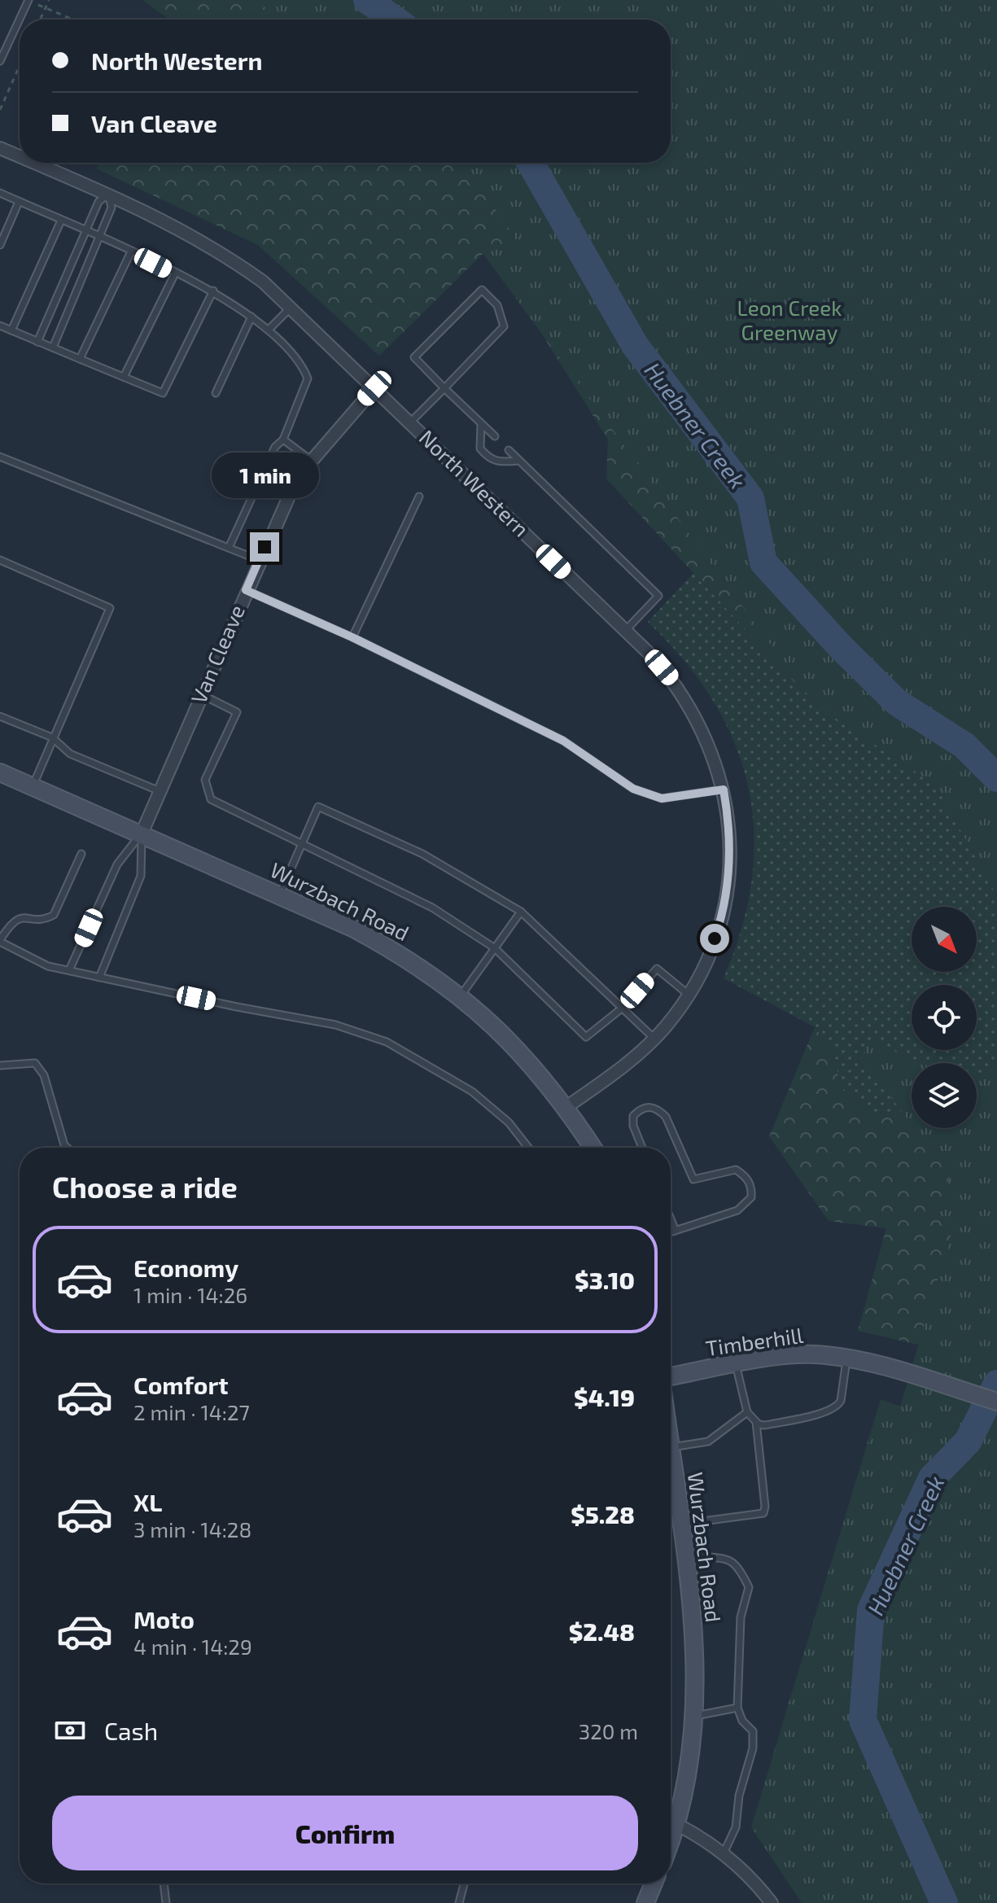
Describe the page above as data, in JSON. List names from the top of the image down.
{
  "streets": {
    "main road": ["Wurzbach Road", "Timberhill"],
    "street": ["North Western", "Van Cleave"]
  },
  "crossings": [
    ["North Western", "Van Cleave"],
    ["North Western", "Wurzbach Road"],
    ["Van Cleave", "Wurzbach Road"]
  ],
  "water": ["Huebner Creek"],
  "parks": ["Leon Creek Greenway"],
  "north": "bottom right",
  "page": {
    "banner": ["North Western", "Van Cleave"],
    "bubble": "1 min",
    "heading": "Choose a ride",
    "list": [
      {
        "name": "Economy",
        "note": "1 min · 14:26",
        "value": "$3.10"
      },
      {
        "name": "Comfort",
        "note": "2 min · 14:27",
        "value": "$4.19"
      },
      {
        "name": "XL",
        "note": "3 min · 14:28",
        "value": "$5.28"
      },
      {
        "name": "Moto",
        "note": "4 min · 14:29",
        "value": "$2.48"
      }
    ],
    "pay": ["Cash", "320 m"],
    "buttons": "Confirm"
  }
}
